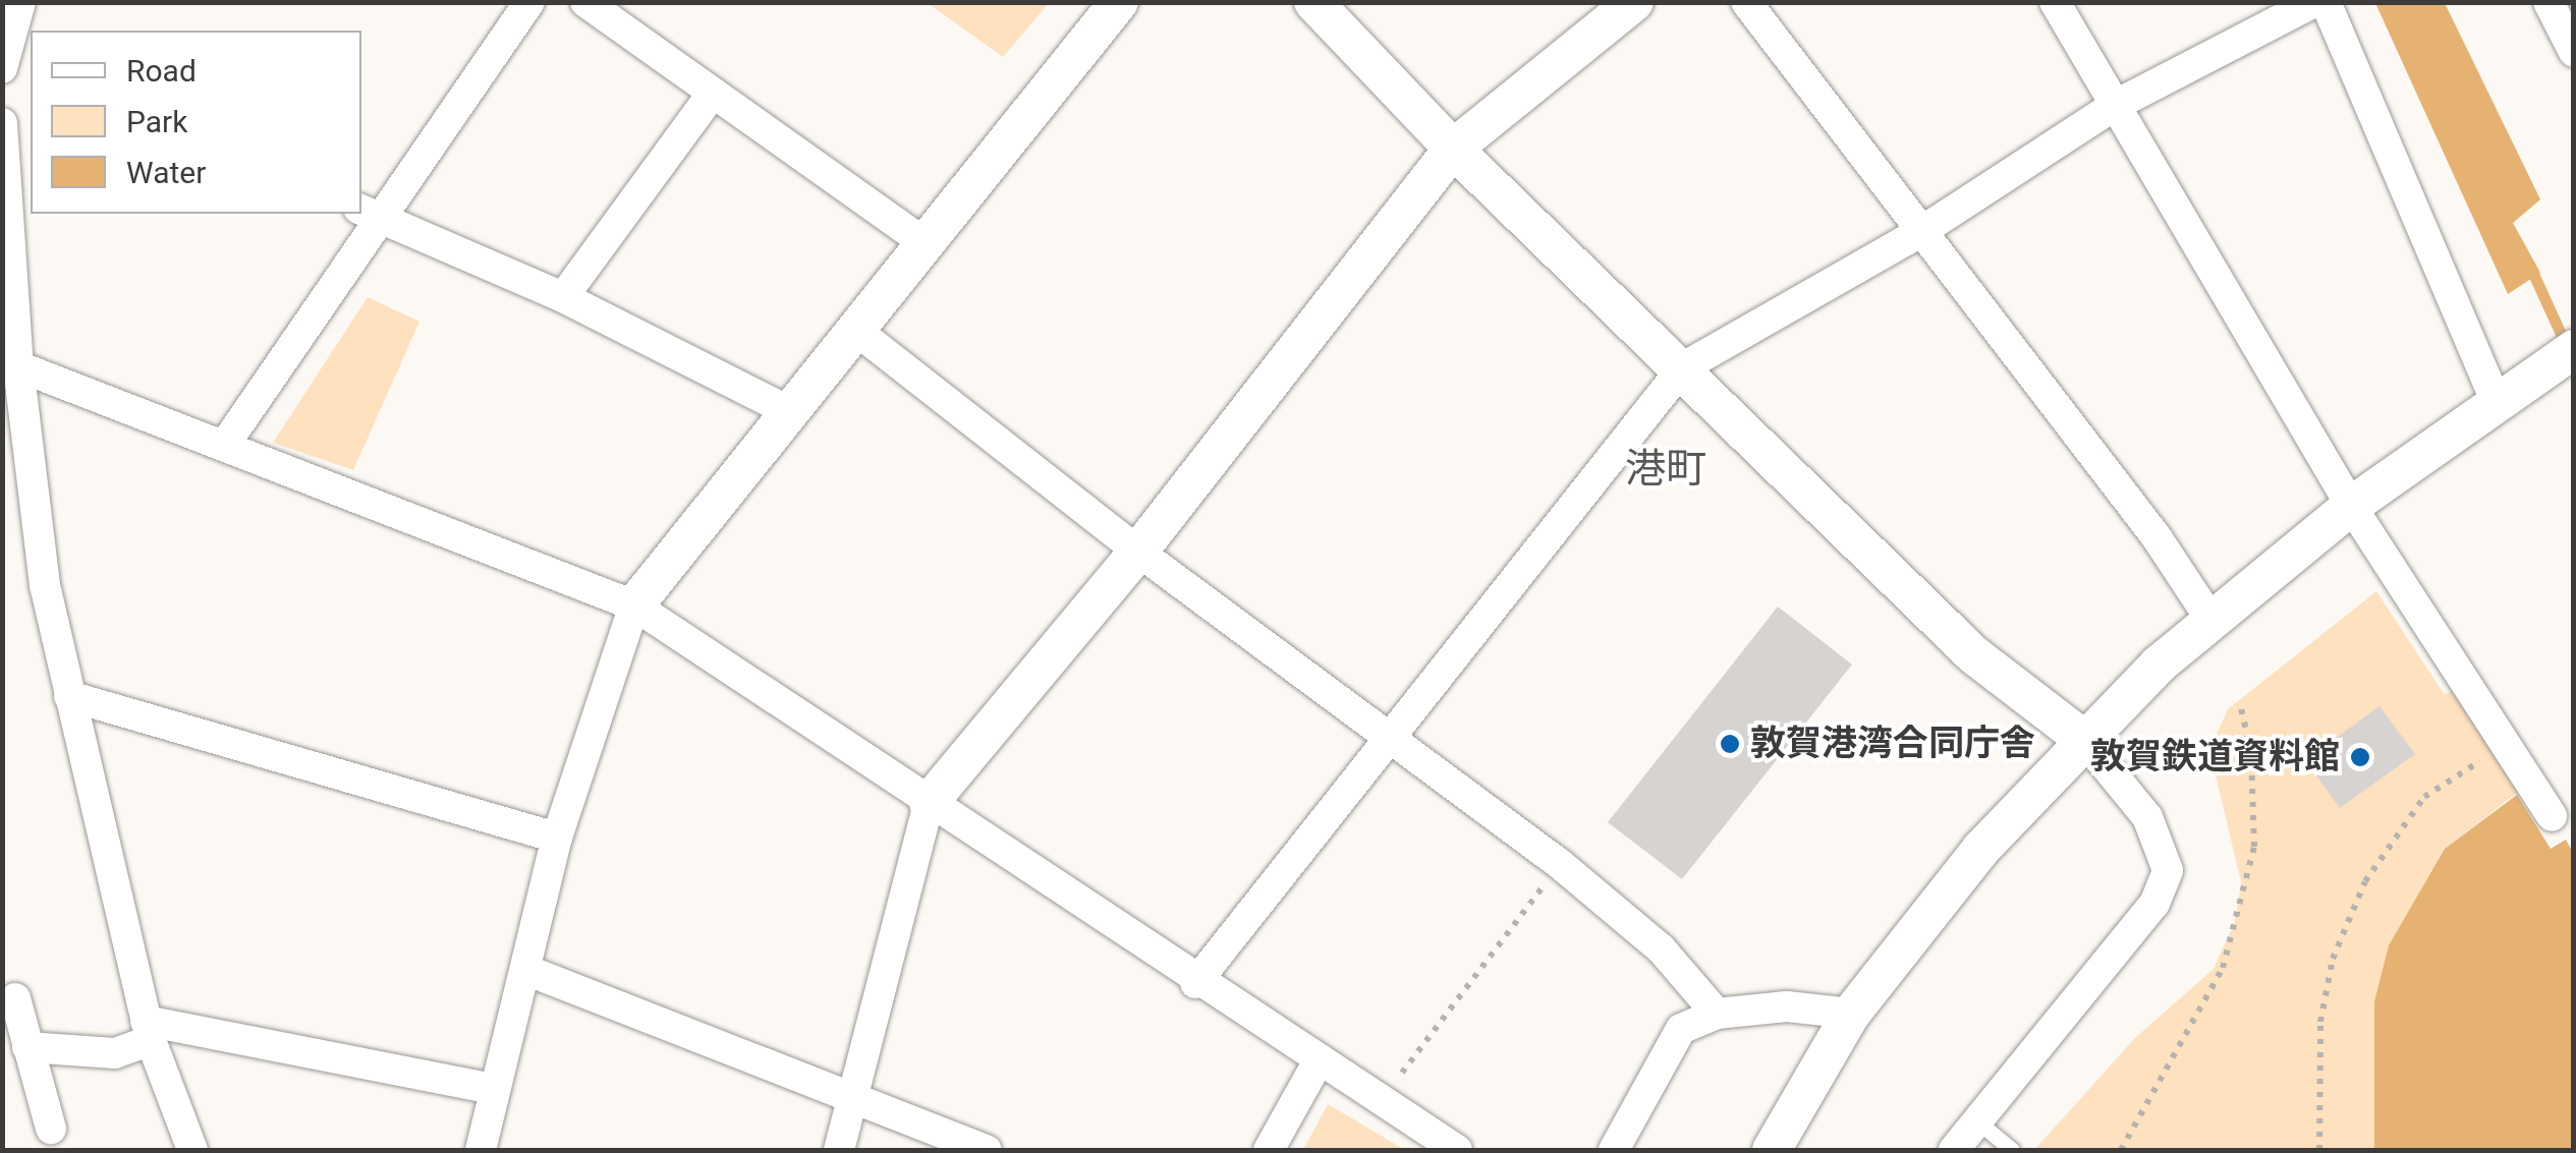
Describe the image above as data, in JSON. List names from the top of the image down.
{
  "districts": ["港町"],
  "places": ["敦賀港湾合同庁舎", "敦賀鉄道資料館"],
  "legend": ["Road", "Park", "Water"]
}
